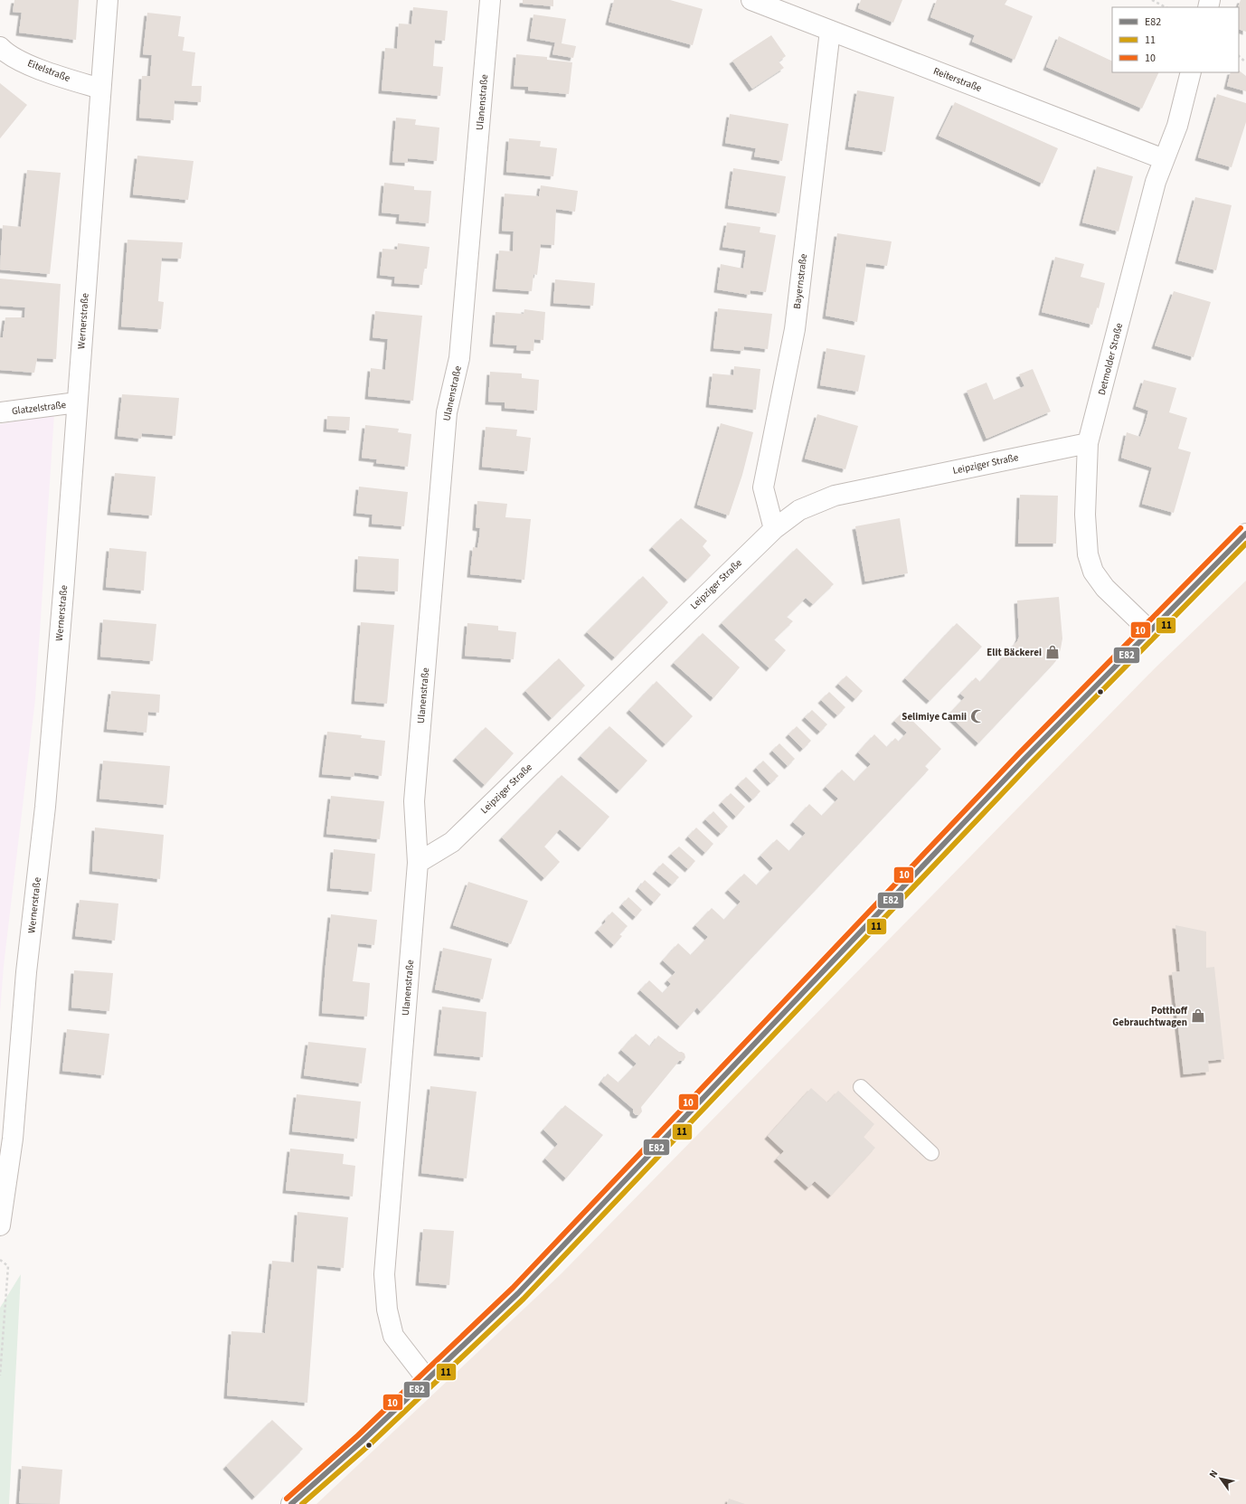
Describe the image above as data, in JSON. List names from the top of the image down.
{
  "streets": {
    "street": [
      "Eitelstraße",
      "Reiterstraße",
      "Ulanenstraße",
      "Bayernstraße",
      "Wernerstraße",
      "Detmolder Straße",
      "Glatzelstraße",
      "Leipziger Straße"
    ]
  },
  "crossings": [
    ["Eitelstraße", "Wernerstraße"],
    ["Reiterstraße", "Bayernstraße"],
    ["Reiterstraße", "Detmolder Straße"],
    ["Ulanenstraße", "Leipziger Straße"],
    ["Bayernstraße", "Leipziger Straße"],
    ["Wernerstraße", "Glatzelstraße"],
    ["Detmolder Straße", "Leipziger Straße"]
  ],
  "places": {
    "shop": ["Elit Bäckerei", "Potthoff Gebrauchtwagen"],
    "mosque": ["Selimiye Camii"]
  },
  "lines": ["transit line 10", "transit line E82", "transit line 11"],
  "legend": ["E82", "11", "10"],
  "north": "top left"
}
